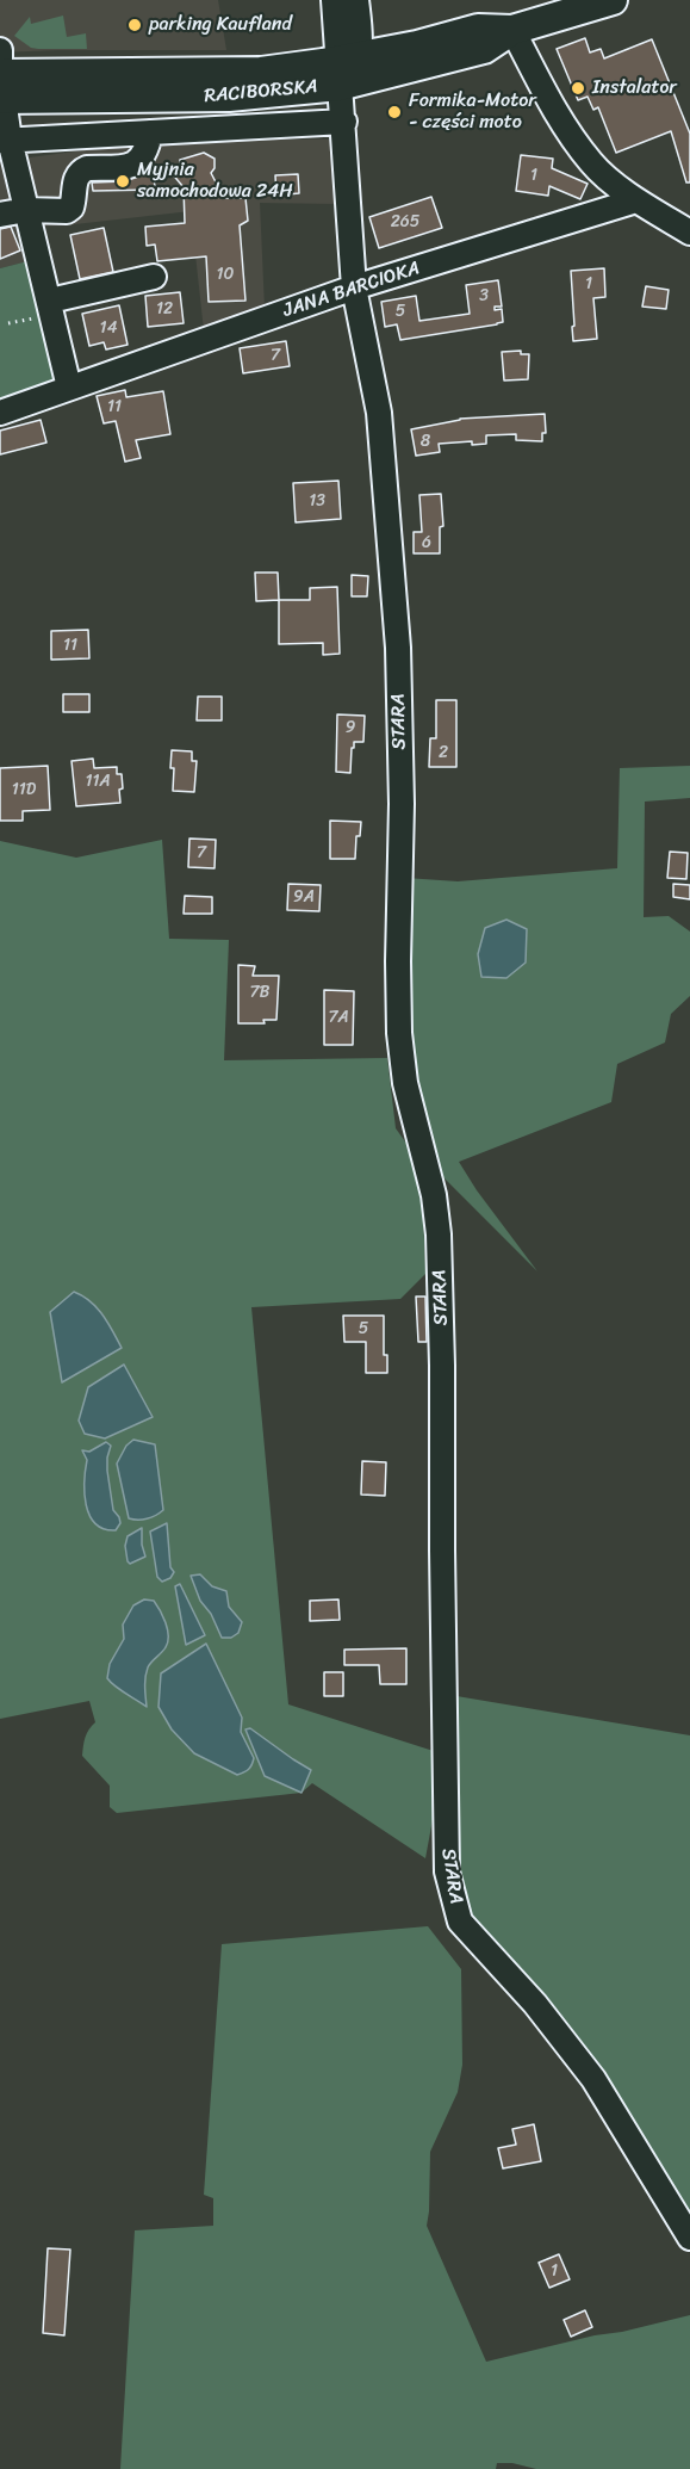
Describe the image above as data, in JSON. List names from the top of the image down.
{
  "streets": {
    "main road": ["RACIBORSKA"],
    "street": ["JANA BARCIOKA", "STARA"]
  },
  "crossings": [
    ["RACIBORSKA", "STARA"],
    ["JANA BARCIOKA", "STARA"]
  ],
  "places": [
    "parking Kaufland",
    "Instalator",
    "Formika-Motor - części moto",
    "Myjnia samochodowa 24H"
  ],
  "house_numbers": [
    "1",
    "265",
    "10",
    "1",
    "3",
    "12",
    "5",
    "14",
    "7",
    "11",
    "8",
    "13",
    "6",
    "11",
    "9",
    "2",
    "11A",
    "11D",
    "7",
    "9A",
    "7B",
    "7A",
    "5",
    "1"
  ]
}
